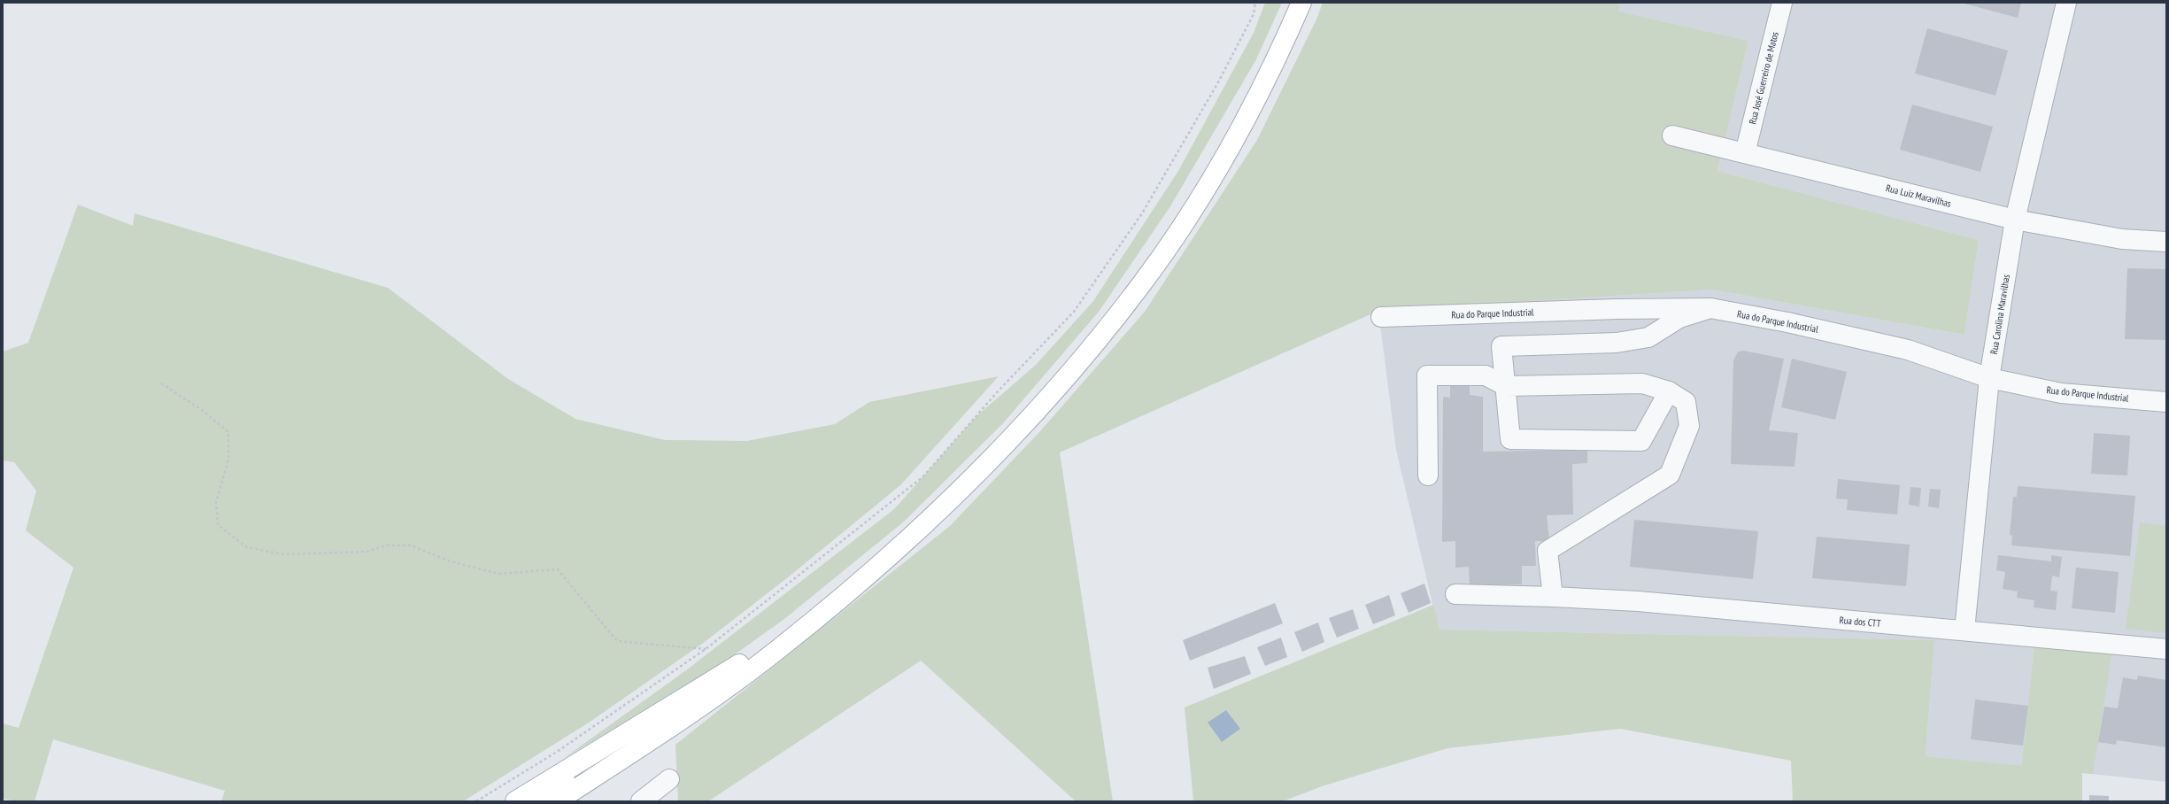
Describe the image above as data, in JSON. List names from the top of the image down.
{
  "streets": {
    "street": [
      "Rua José Guerreiro de Matos",
      "Rua Luiz Maravilhas",
      "Rua do Parque Industrial",
      "Rua Carolina Maravilhas",
      "Rua dos CTT"
    ]
  },
  "crossings": [
    ["Rua José Guerreiro de Matos", "Rua Luiz Maravilhas"],
    ["Rua Luiz Maravilhas", "Rua Carolina Maravilhas"],
    ["Rua do Parque Industrial", "Rua Carolina Maravilhas"],
    ["Rua Carolina Maravilhas", "Rua dos CTT"]
  ]
}
